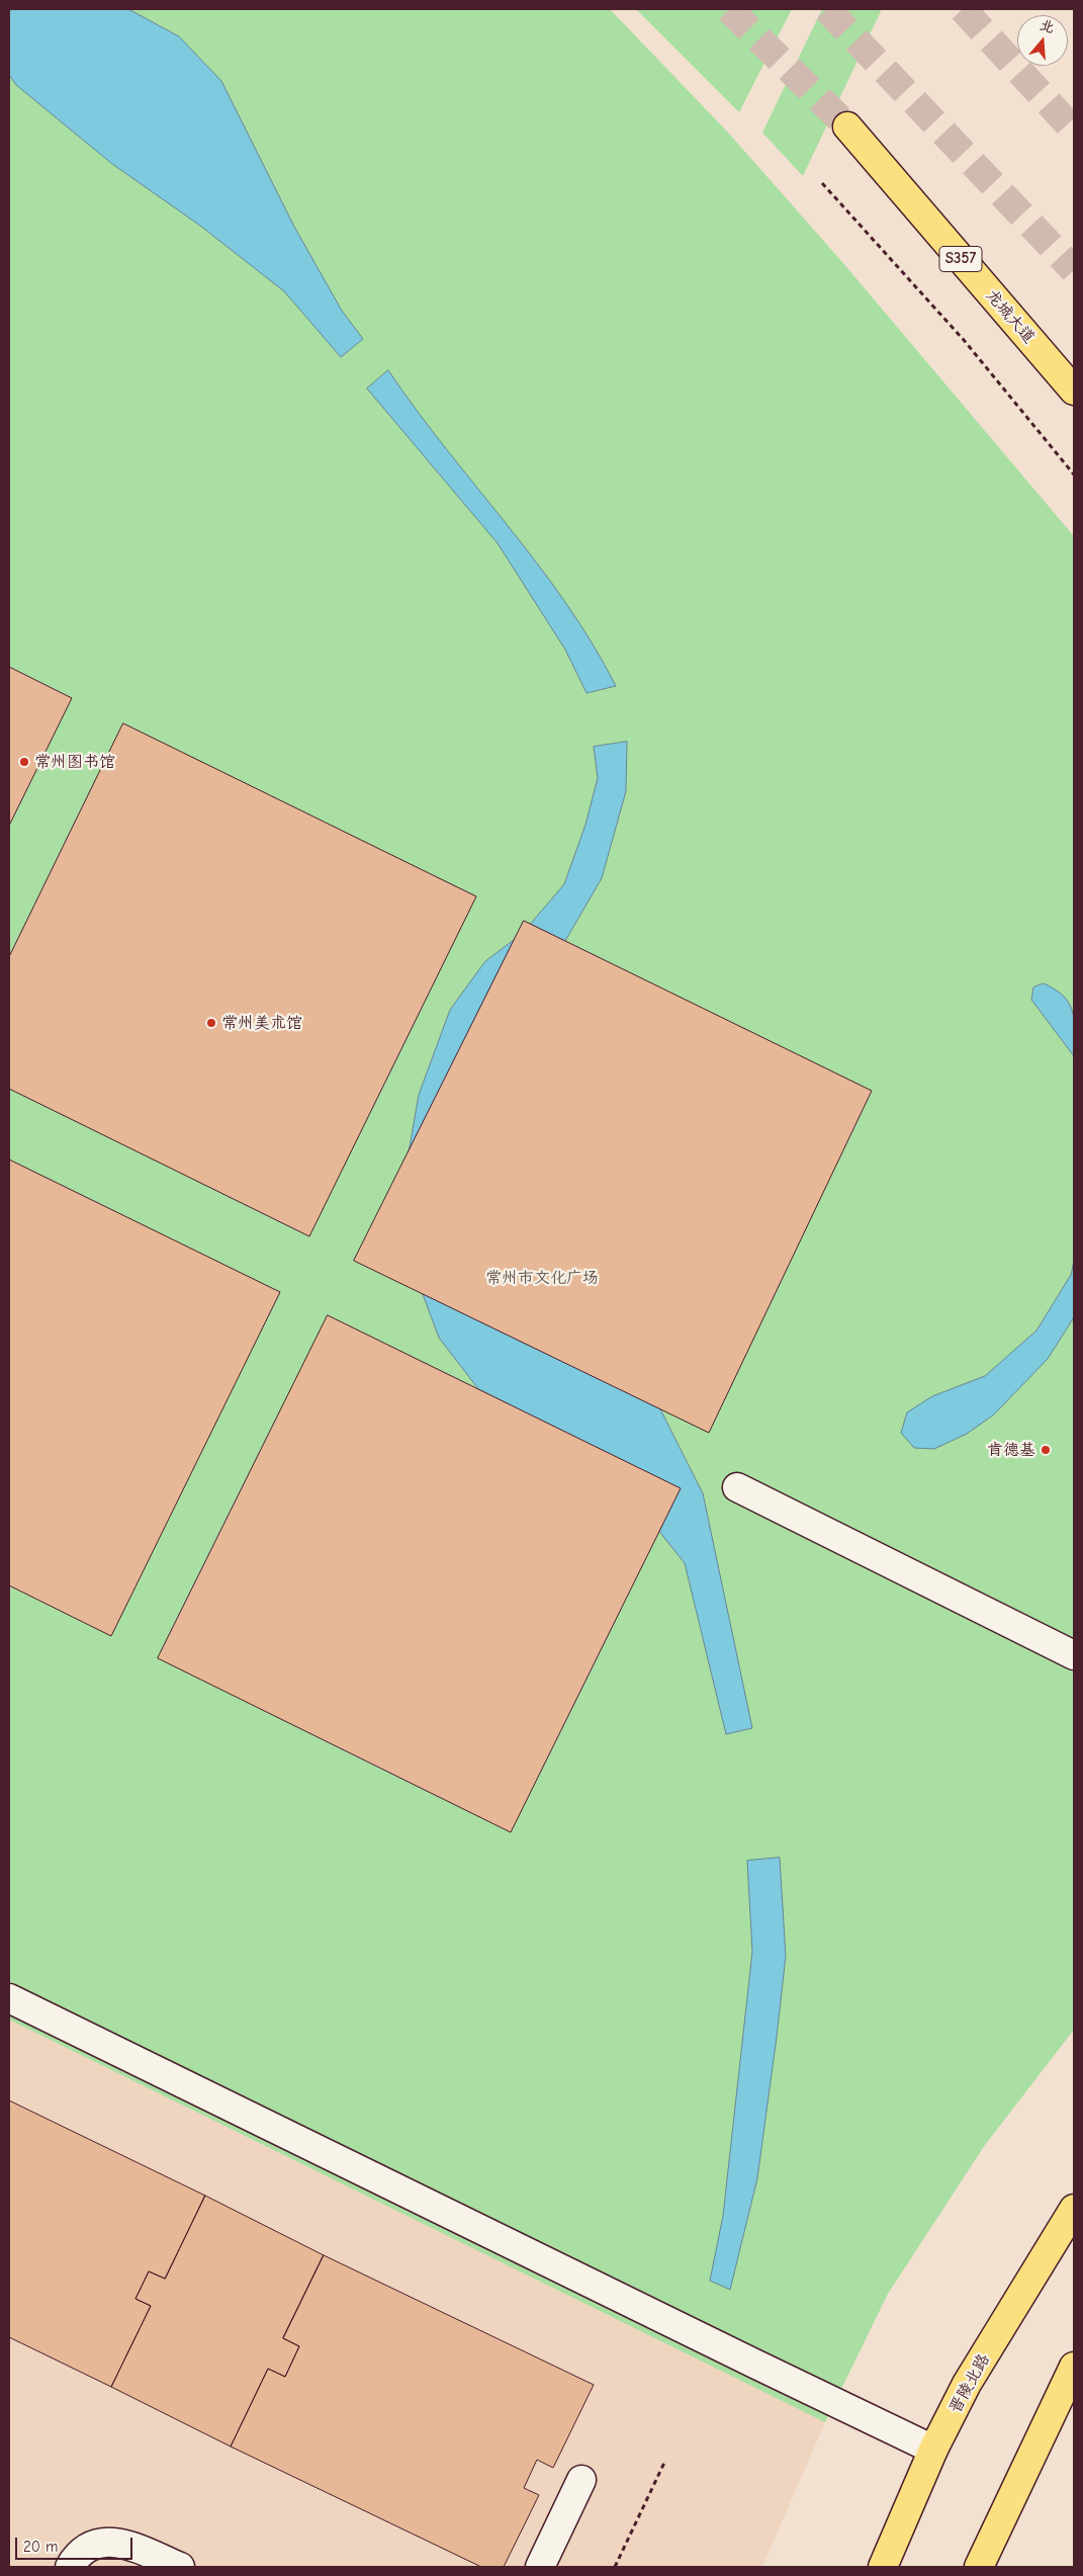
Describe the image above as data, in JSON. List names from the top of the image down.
{
  "streets": {
    "main road": ["S357", "龙城大道", "晋陵北路"]
  },
  "parks": ["常州市文化广场"],
  "places": ["常州图书馆", "常州美术馆", "肯德基"],
  "scale_bar": "20 m",
  "north": "top"
}
